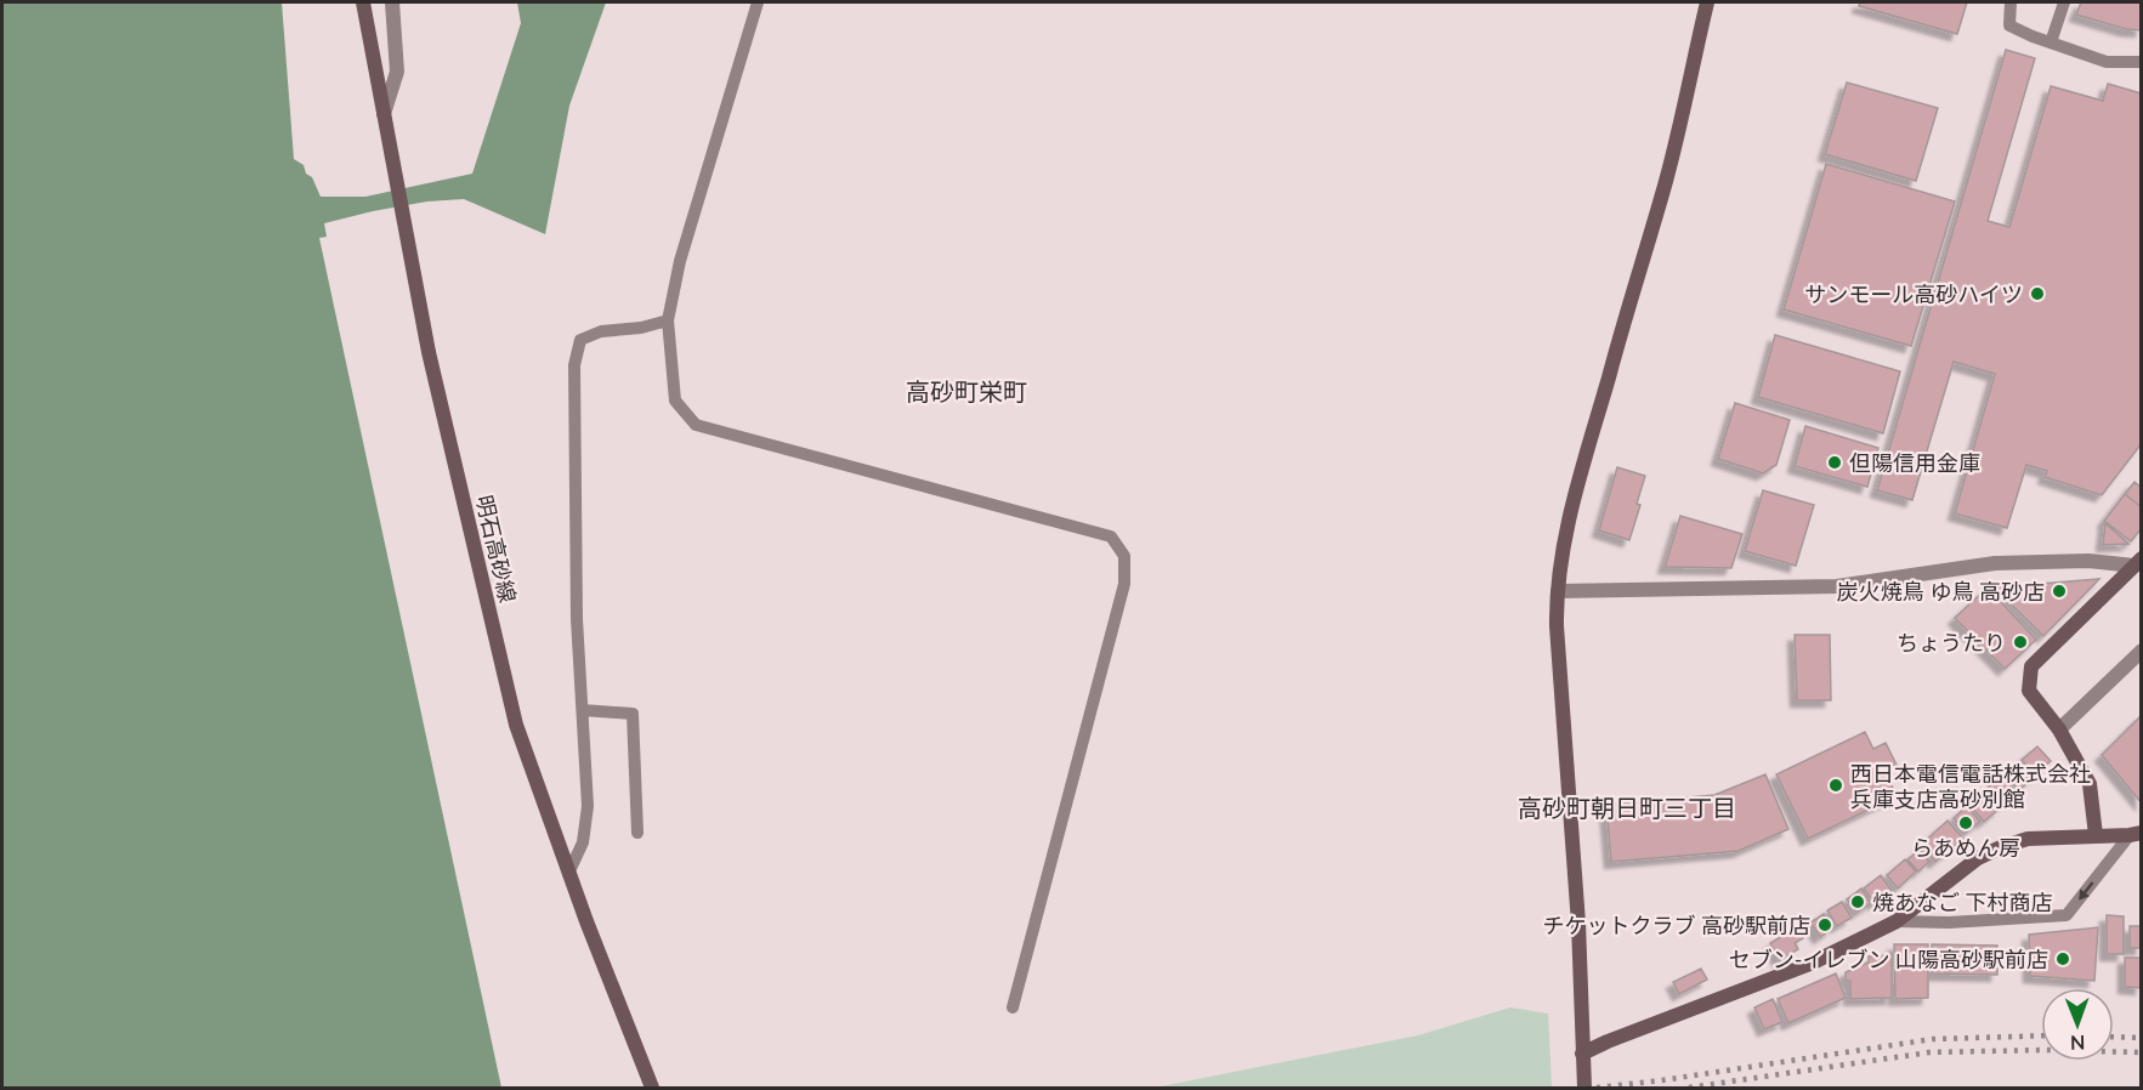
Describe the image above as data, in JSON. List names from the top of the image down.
{
  "streets": {
    "street": ["明石高砂線"]
  },
  "districts": ["高砂町栄町", "高砂町朝日町三丁目"],
  "places": [
    "サンモール高砂ハイツ",
    "但陽信用金庫",
    "炭火焼鳥 ゆ鳥 高砂店",
    "ちょうたり",
    "西日本電信電話株式会社 兵庫支店高砂別館",
    "らあめん房",
    "焼あなご 下村商店",
    "チケットクラブ 高砂駅前店",
    "セブン-イレブン 山陽高砂駅前店"
  ],
  "north": "bottom"
}
